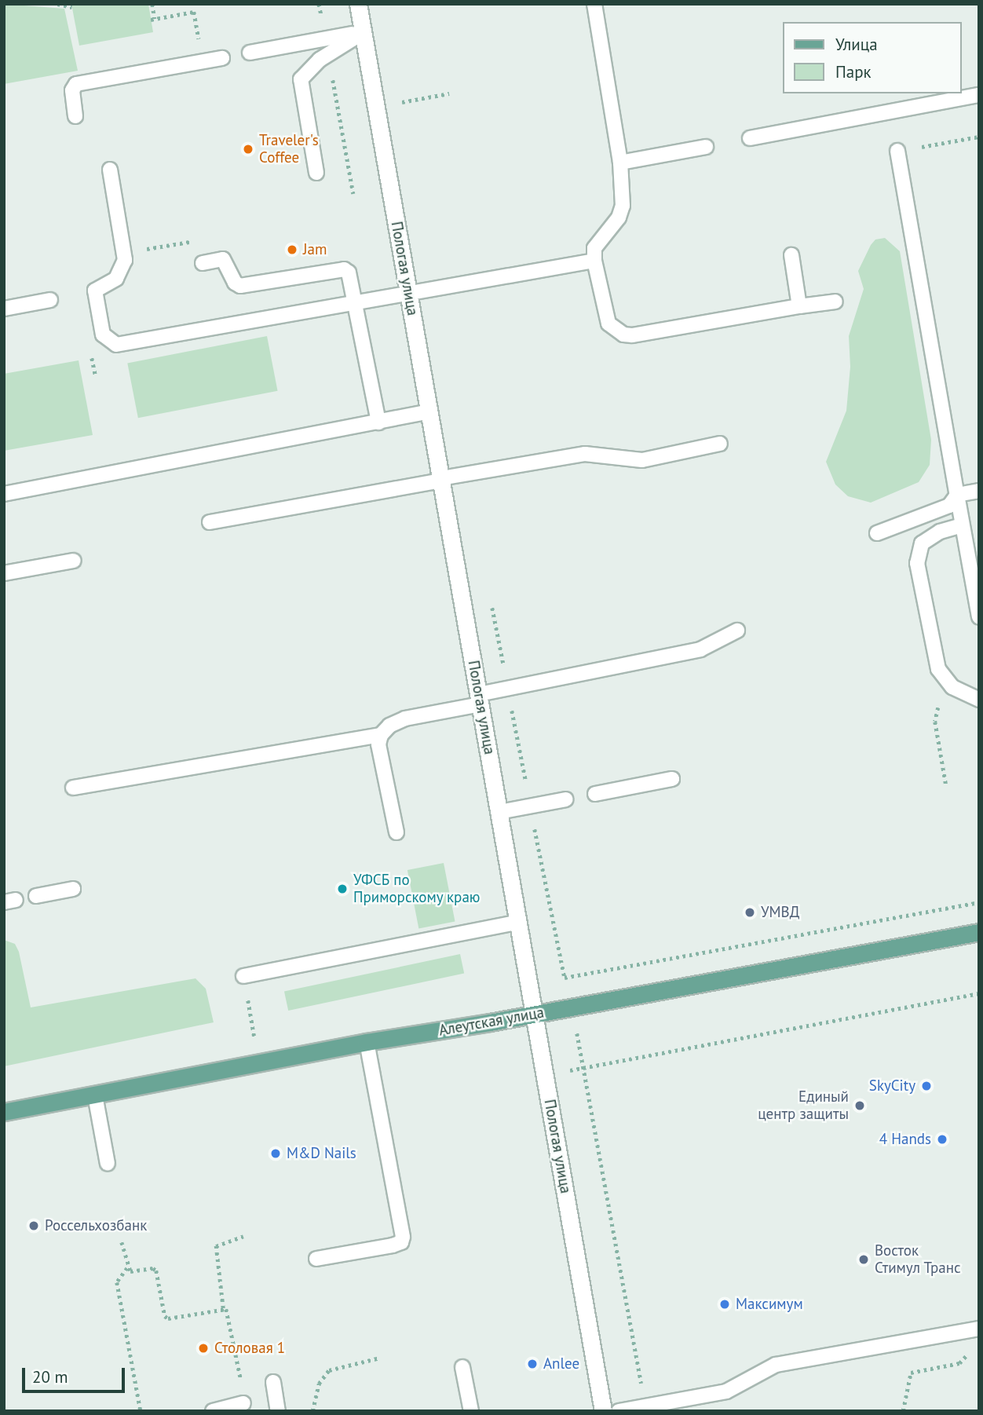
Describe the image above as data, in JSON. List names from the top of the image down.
{
  "streets": {
    "main road": ["Пологая улица", "Алеутская улица"]
  },
  "crossings": [
    ["Пологая улица", "Алеутская улица"]
  ],
  "places": [
    "Traveler's Coffee",
    "Jam",
    "УФСБ по Приморскому краю",
    "УМВД",
    "SkyCity",
    "Единый центр защиты",
    "4 Hands",
    "M&D Nails",
    "Россельхозбанк",
    "Восток Стимул Транс",
    "Максимум",
    "Столовая 1",
    "Anlee"
  ],
  "legend": ["Улица", "Парк"],
  "scale_bar": "20 m"
}
